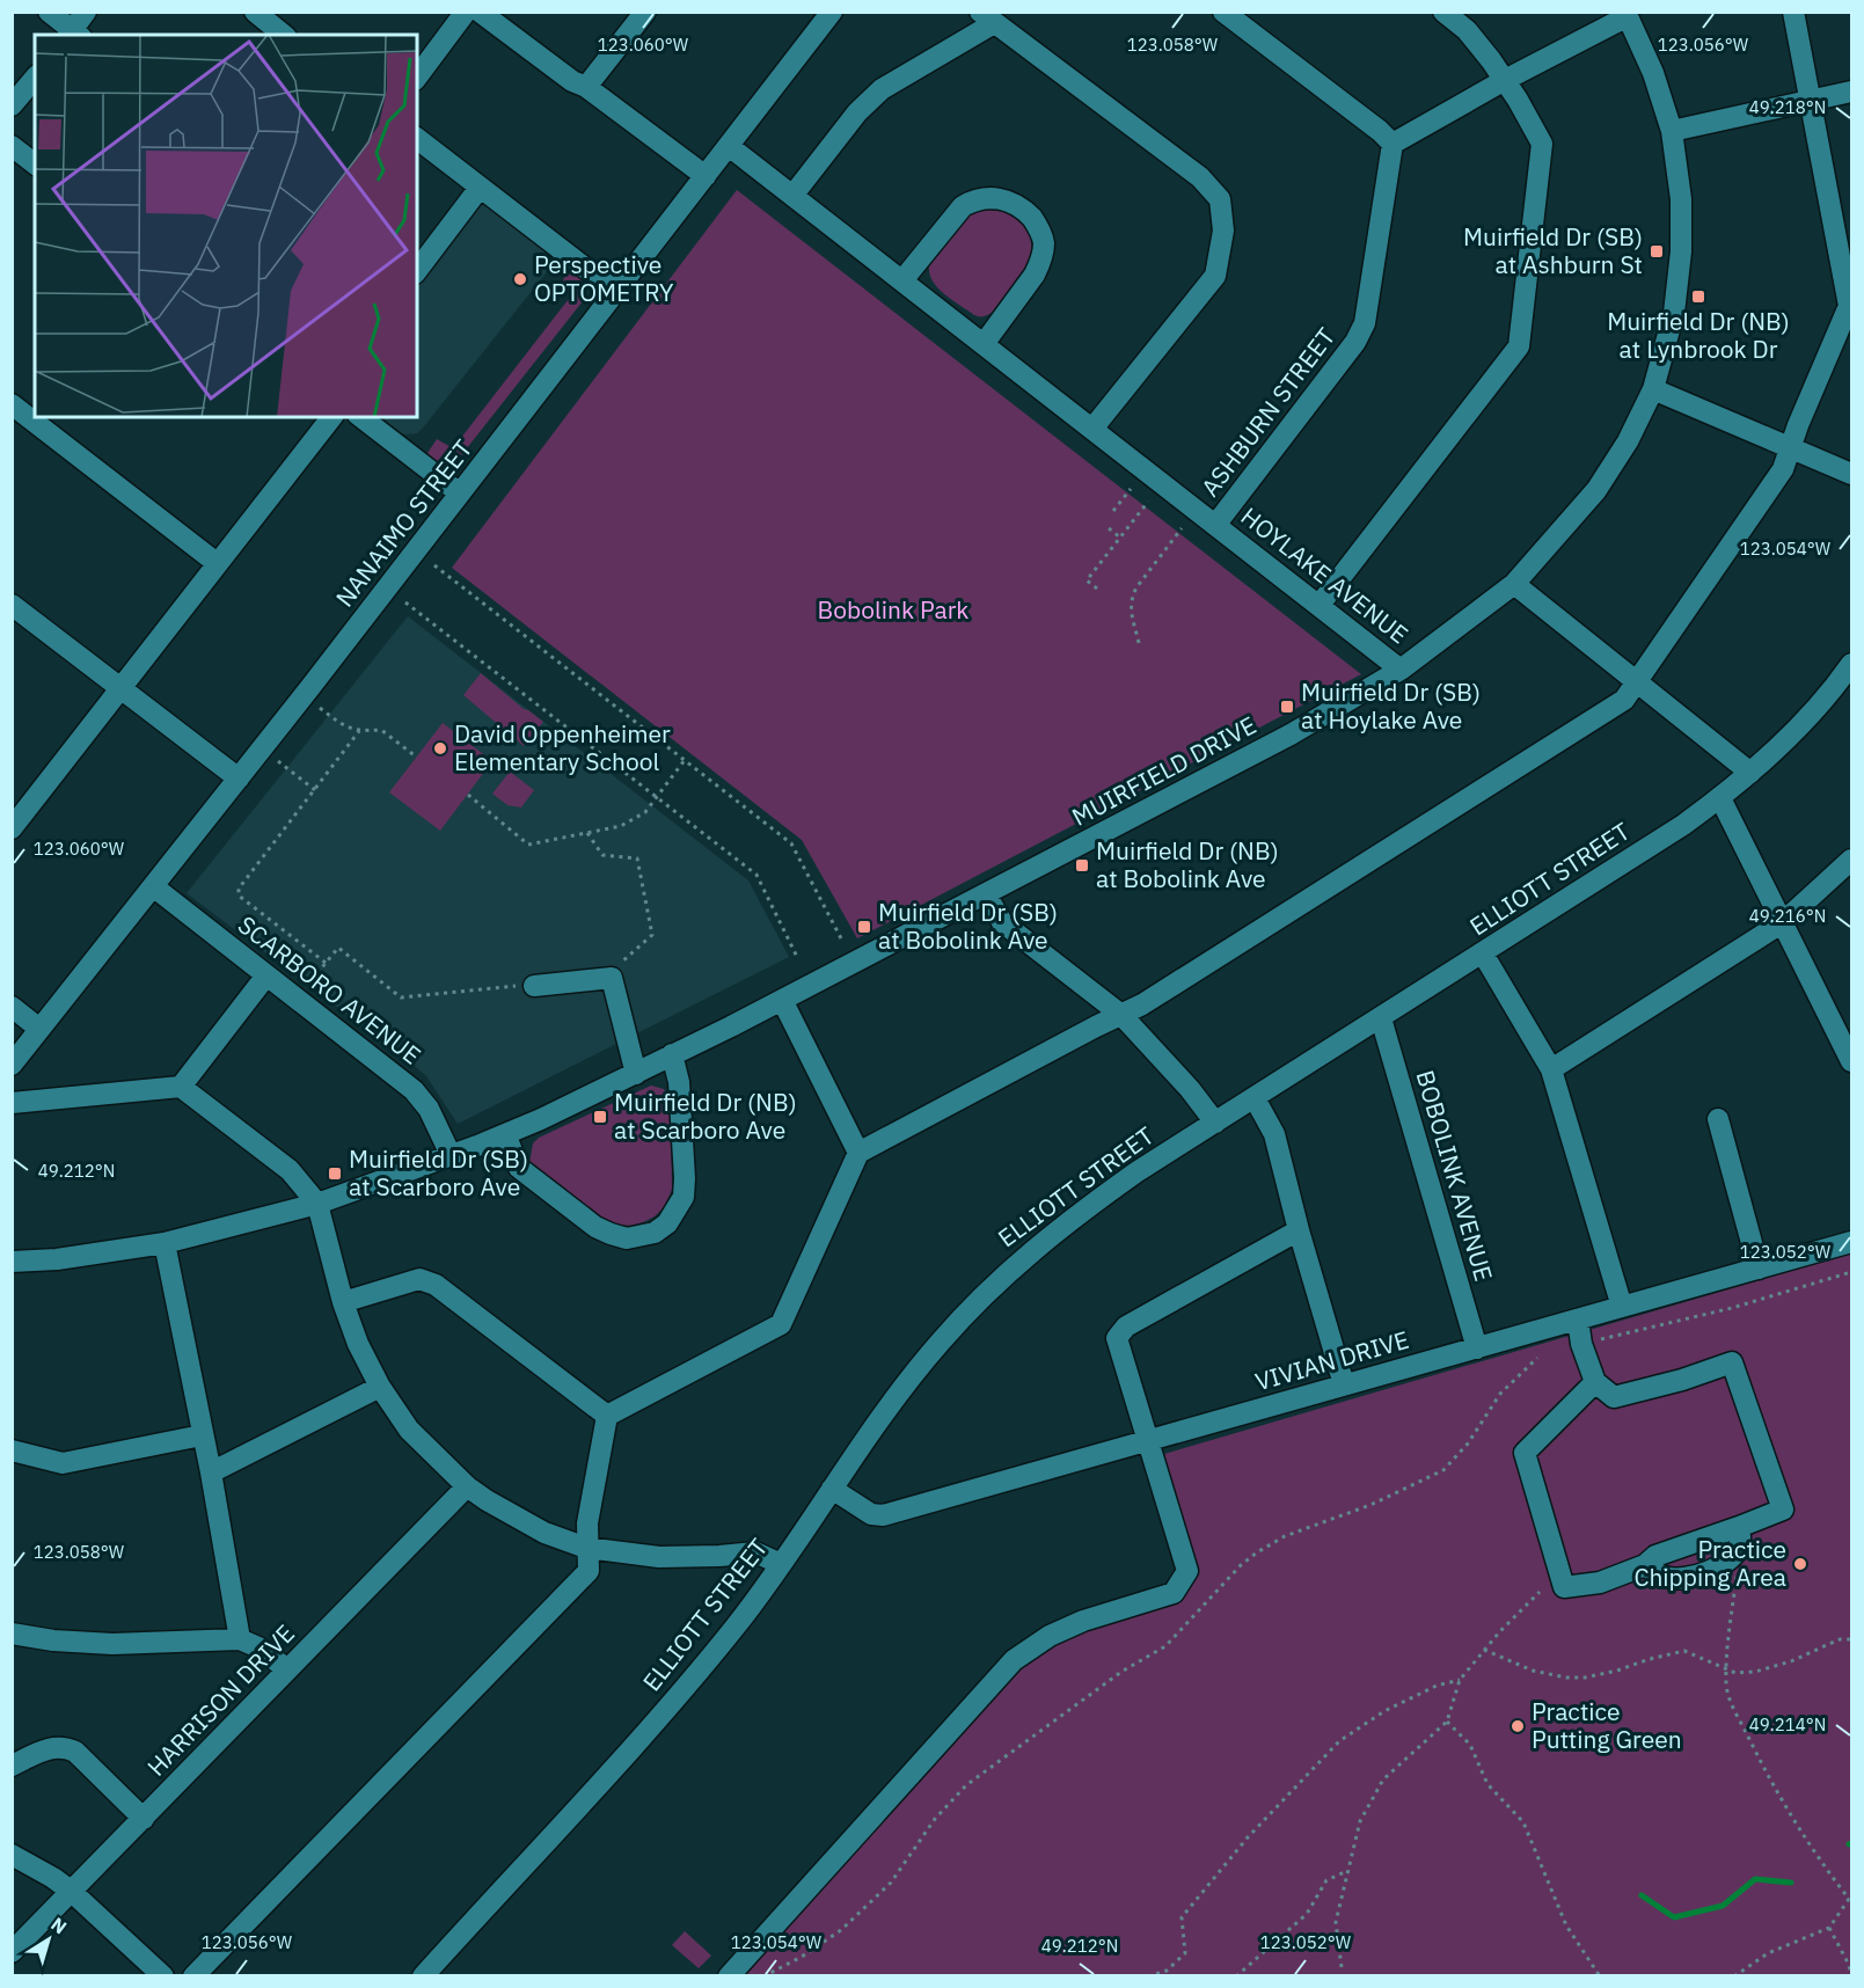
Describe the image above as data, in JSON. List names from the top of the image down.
{
  "streets": {
    "street": [
      "ASHBURN STREET",
      "NANAIMO STREET",
      "HOYLAKE AVENUE",
      "MUIRFIELD DRIVE",
      "ELLIOTT STREET",
      "SCARBORO AVENUE",
      "BOBOLINK AVENUE",
      "VIVIAN DRIVE",
      "HARRISON DRIVE"
    ]
  },
  "crossings": [
    ["ASHBURN STREET", "HOYLAKE AVENUE"],
    ["NANAIMO STREET", "HOYLAKE AVENUE"],
    ["NANAIMO STREET", "SCARBORO AVENUE"],
    ["HOYLAKE AVENUE", "MUIRFIELD DRIVE"],
    ["MUIRFIELD DRIVE", "SCARBORO AVENUE"],
    ["ELLIOTT STREET", "BOBOLINK AVENUE"],
    ["ELLIOTT STREET", "VIVIAN DRIVE"],
    ["BOBOLINK AVENUE", "VIVIAN DRIVE"]
  ],
  "parks": ["Bobolink Park"],
  "places": {
    "transit": [
      "Muirfield Dr (SB) at Ashburn St",
      "Muirfield Dr (NB) at Lynbrook Dr",
      "Muirfield Dr (SB) at Hoylake Ave",
      "Muirfield Dr (NB) at Bobolink Ave",
      "Muirfield Dr (SB) at Bobolink Ave",
      "Muirfield Dr (NB) at Scarboro Ave",
      "Muirfield Dr (SB) at Scarboro Ave"
    ],
    "other": [
      "Perspective OPTOMETRY",
      "David Oppenheimer Elementary School",
      "Practice Chipping Area",
      "Practice Putting Green"
    ]
  },
  "north": "top right",
  "coordinates": [
    "123.060°W",
    "123.058°W",
    "123.056°W",
    "49.218°N",
    "123.054°W",
    "49.216°N",
    "49.212°N",
    "123.052°W",
    "49.214°N"
  ]
}
